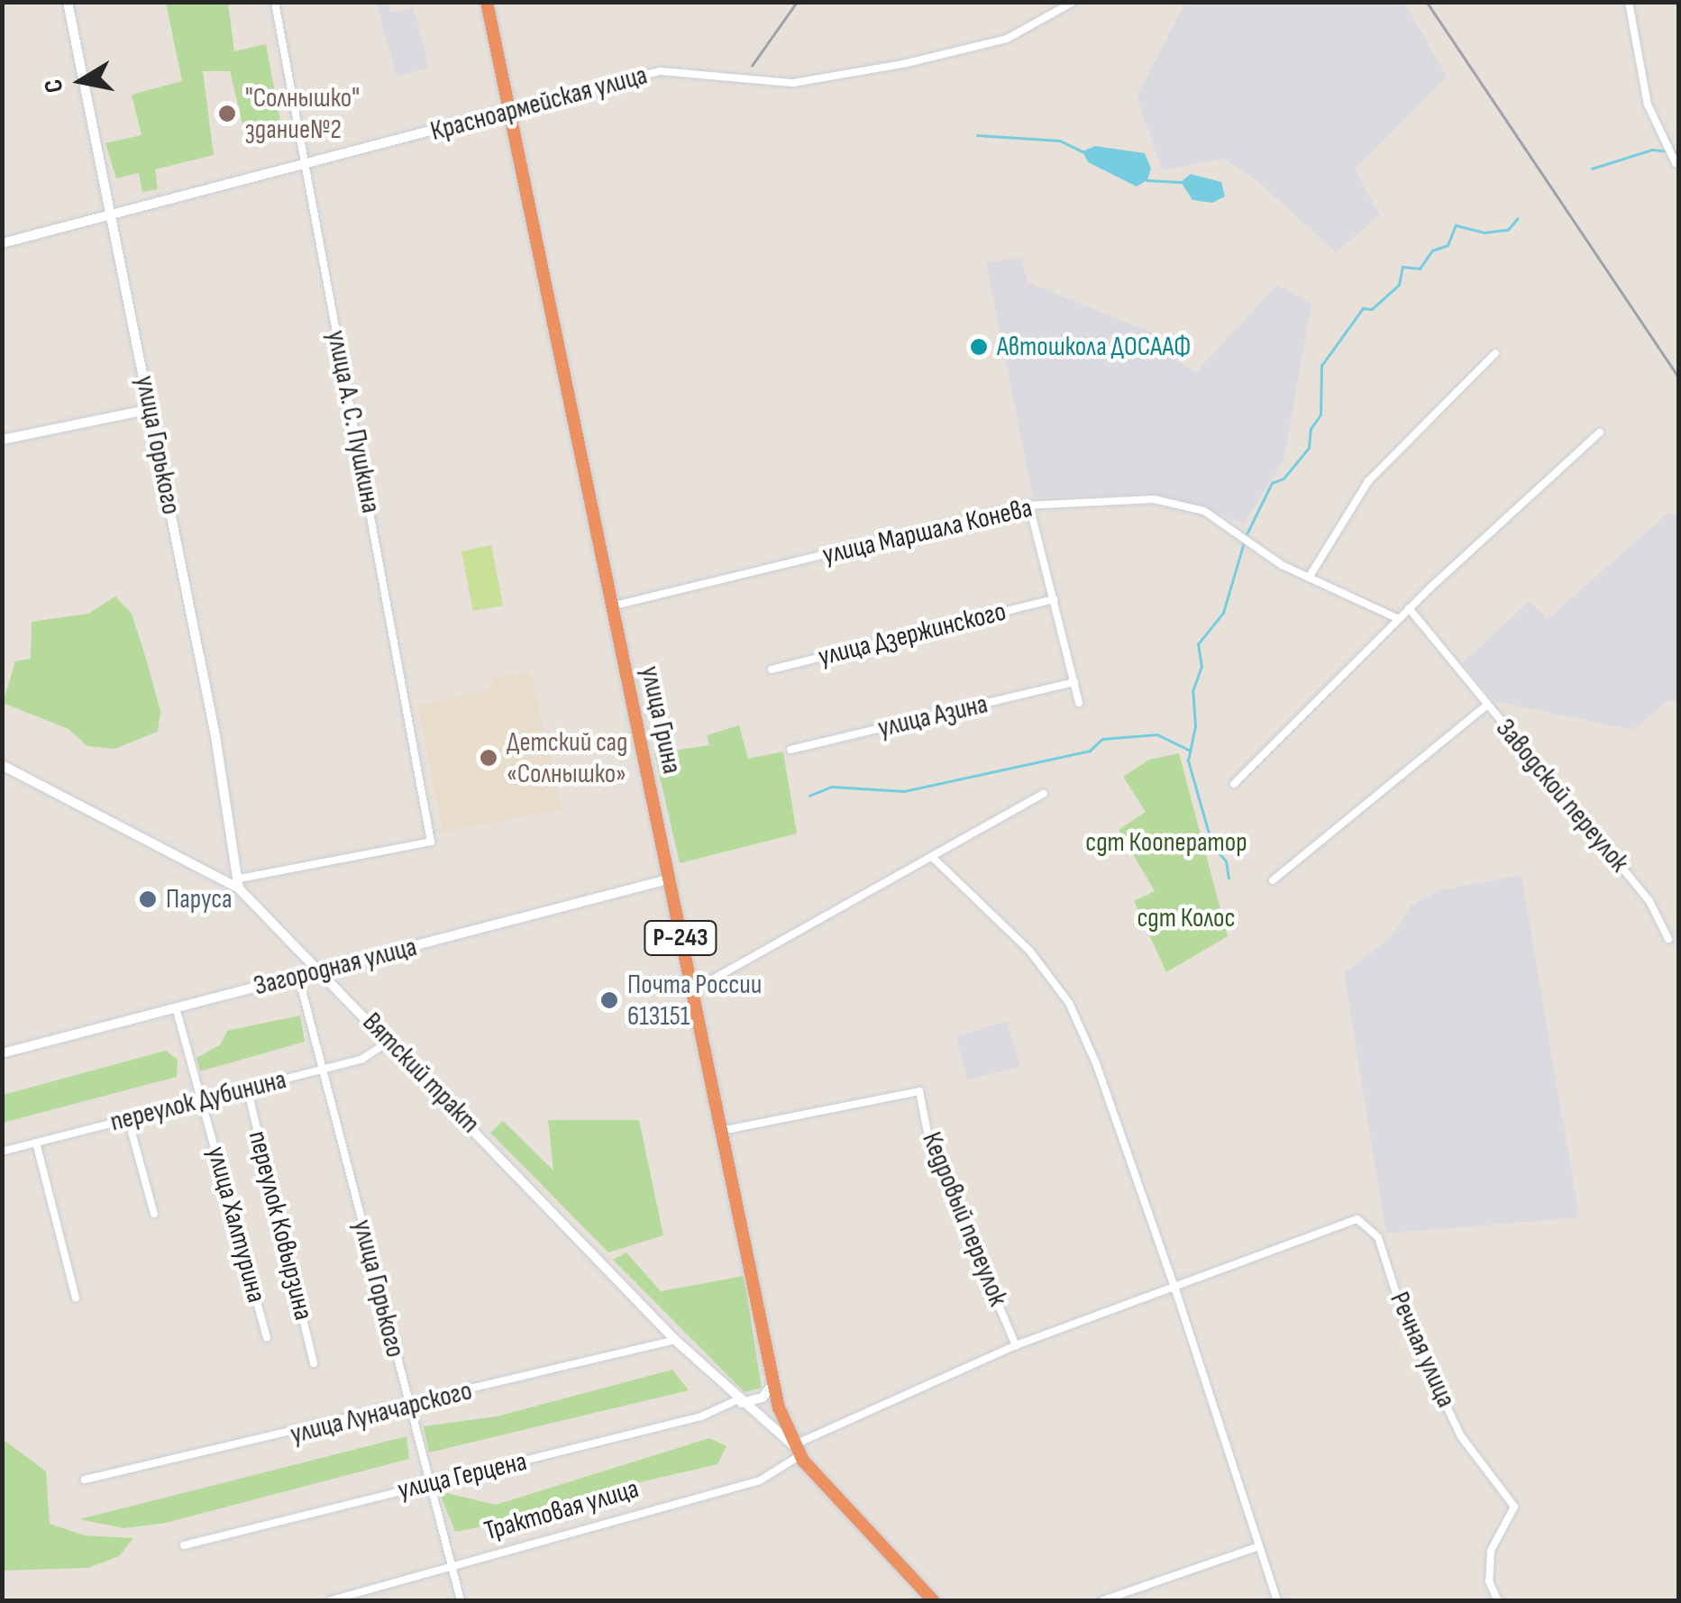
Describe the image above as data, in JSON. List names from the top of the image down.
{
  "streets": {
    "highway": ["улица Грина", "Р-243"],
    "street": [
      "Красноармейская улица",
      "улица А. С. Пушкина",
      "улица Горького",
      "улица Маршала Конева",
      "улица Дзержинского",
      "улица Азина",
      "Заводской переулок",
      "Загородная улица",
      "Вятский тракт",
      "переулок Дубинина",
      "Кедровый переулок",
      "улица Халтурина",
      "переулок Ковырзина",
      "Речная улица",
      "улица Луначарского",
      "улица Герцена",
      "Трактовая улица"
    ]
  },
  "crossings": [
    ["Красноармейская улица", "улица А. С. Пушкина"],
    ["Красноармейская улица", "улица Горького"],
    ["Красноармейская улица", "улица Грина"],
    ["улица А. С. Пушкина", "улица Горького"],
    ["улица А. С. Пушкина", "Вятский тракт"],
    ["улица Горького", "Загородная улица"],
    ["улица Горького", "Вятский тракт"],
    ["улица Горького", "переулок Дубинина"],
    ["улица Горького", "улица Луначарского"],
    ["улица Горького", "улица Герцена"],
    ["улица Горького", "Трактовая улица"],
    ["улица Маршала Конева", "улица Грина"],
    ["улица Грина", "Р-243"],
    ["улица Грина", "Загородная улица"],
    ["улица Грина", "Вятский тракт"],
    ["улица Грина", "Кедровый переулок"],
    ["улица Грина", "Трактовая улица"],
    ["Р-243", "Вятский тракт"],
    ["Р-243", "Трактовая улица"],
    ["Загородная улица", "Вятский тракт"],
    ["Загородная улица", "улица Халтурина"],
    ["Вятский тракт", "переулок Дубинина"],
    ["Вятский тракт", "улица Луначарского"],
    ["Вятский тракт", "улица Герцена"],
    ["Вятский тракт", "Трактовая улица"],
    ["переулок Дубинина", "улица Халтурина"],
    ["переулок Дубинина", "переулок Ковырзина"]
  ],
  "parks": ["сдт Кооператор", "сдт Колос"],
  "places": [
    "\"Солнышко\" здание№2",
    "Автошкола ДОСААФ",
    "Детский сад «Солнышко»",
    "Паруса",
    "Почта России 613151"
  ],
  "north": "left"
}
